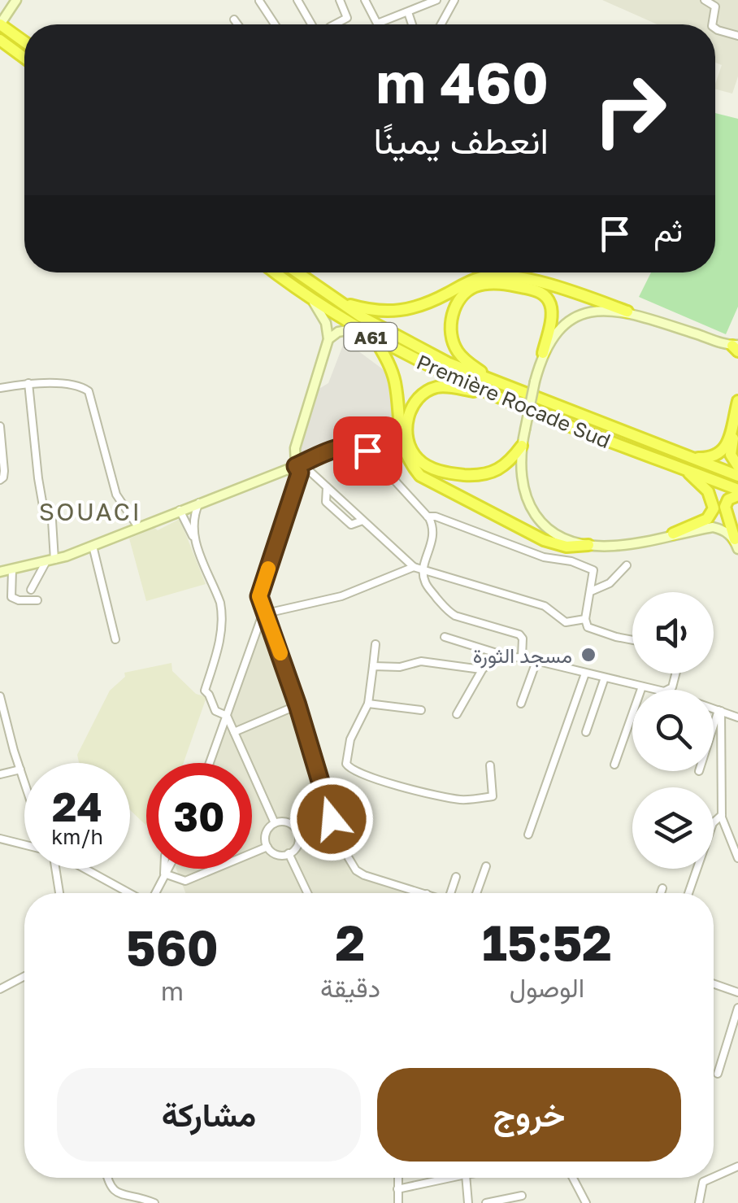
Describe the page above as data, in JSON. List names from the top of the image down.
{
  "streets": {
    "highway": ["A61", "Première Rocade Sud"]
  },
  "districts": ["SOUACI"],
  "places": ["مسجد الثورة"],
  "page": {
    "turn": ["460 m", "انعطف يمينًا"],
    "then": "ثم",
    "speed": "24 km/h",
    "limit": "30",
    "eta": [
      "15:52",
      "الوصول",
      "2",
      "دقيقة",
      "560",
      "m"
    ],
    "buttons": ["خروج", "مشاركة"]
  }
}
